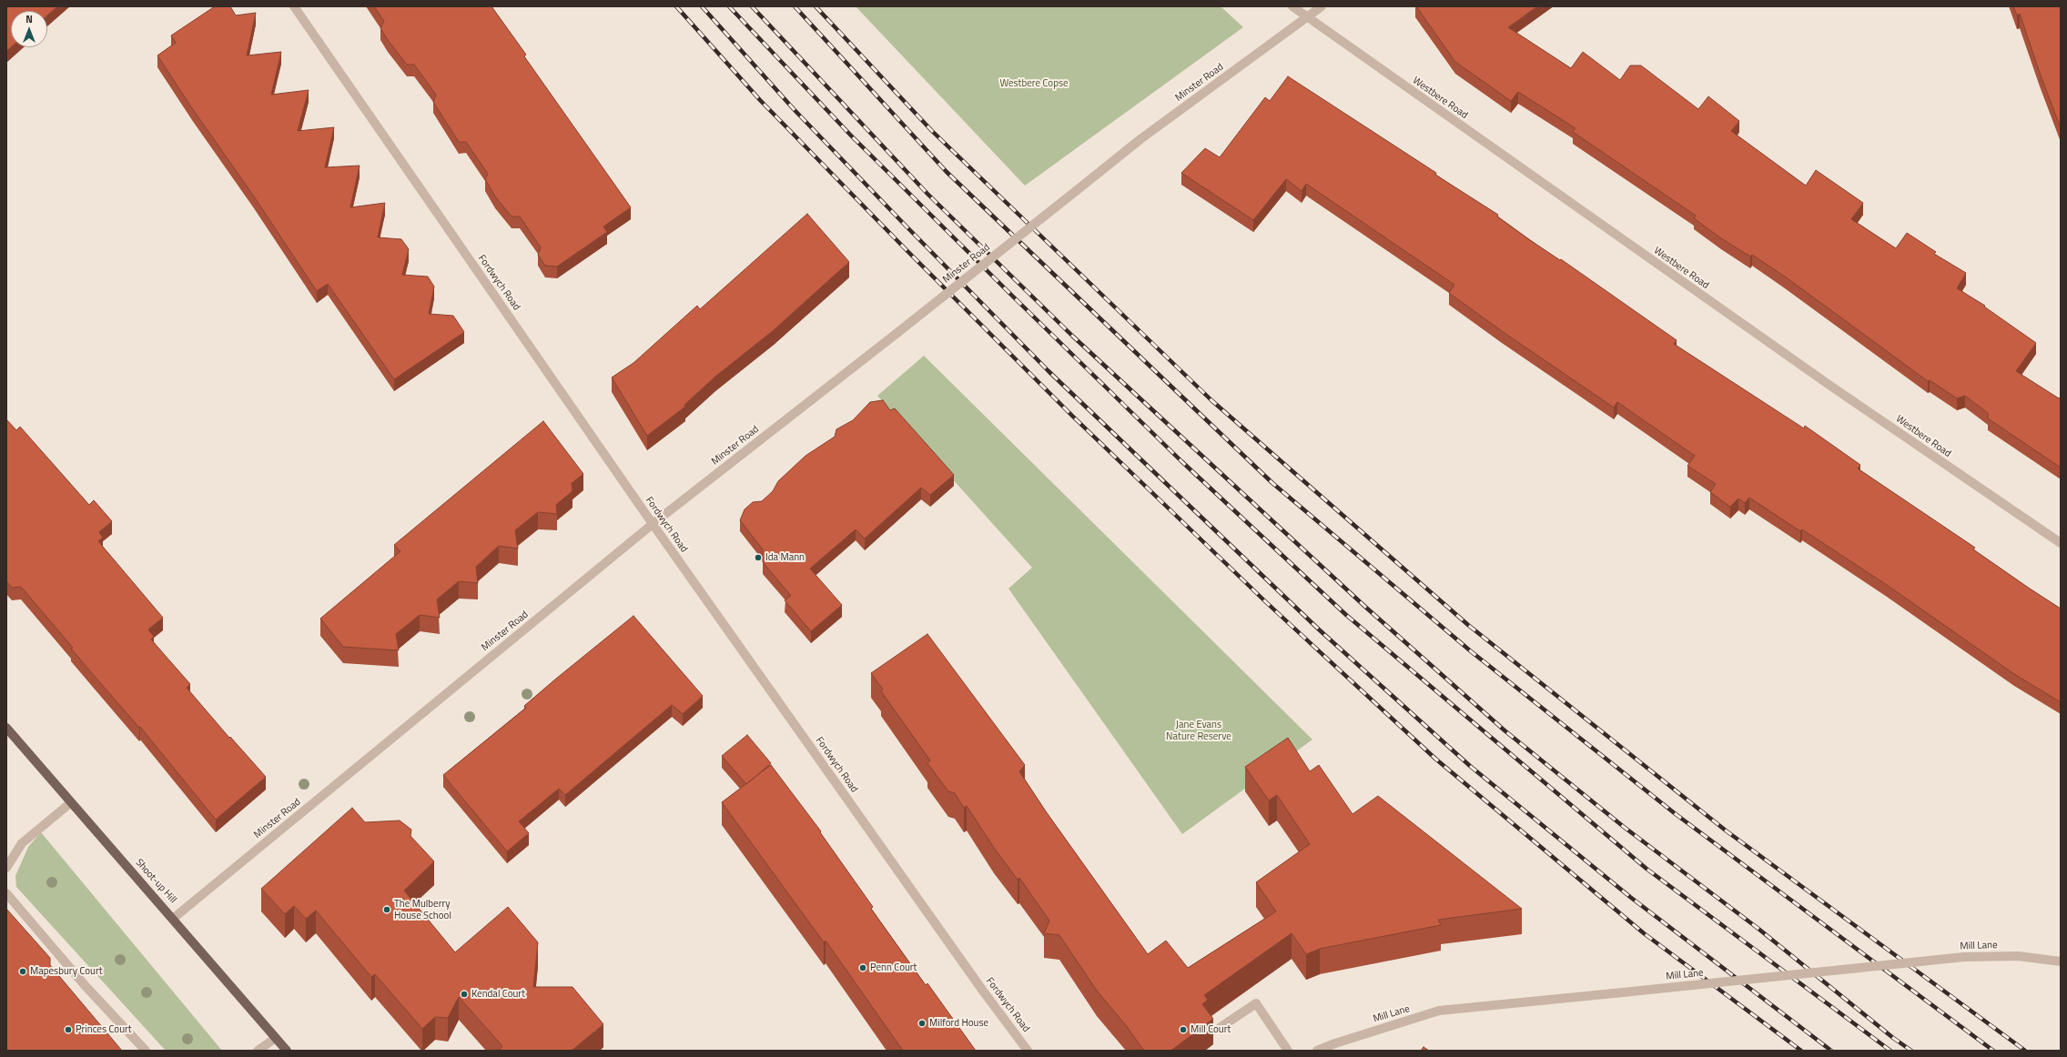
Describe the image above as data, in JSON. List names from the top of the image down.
{
  "streets": {
    "main road": ["Shoot-up Hill"],
    "street": [
      "Minster Road",
      "Westbere Road",
      "Fordwych Road",
      "Mill Lane"
    ]
  },
  "crossings": [
    ["Minster Road", "Westbere Road"],
    ["Minster Road", "Fordwych Road"],
    ["Minster Road", "Shoot-up Hill"]
  ],
  "parks": ["Westbere Copse", "Jane Evans Nature Reserve"],
  "places": [
    "Ida Mann",
    "The Mulberry House School",
    "Penn Court",
    "Mapesbury Court",
    "Kendal Court",
    "Milford House",
    "Princes Court",
    "Mill Court"
  ],
  "north": "top"
}
